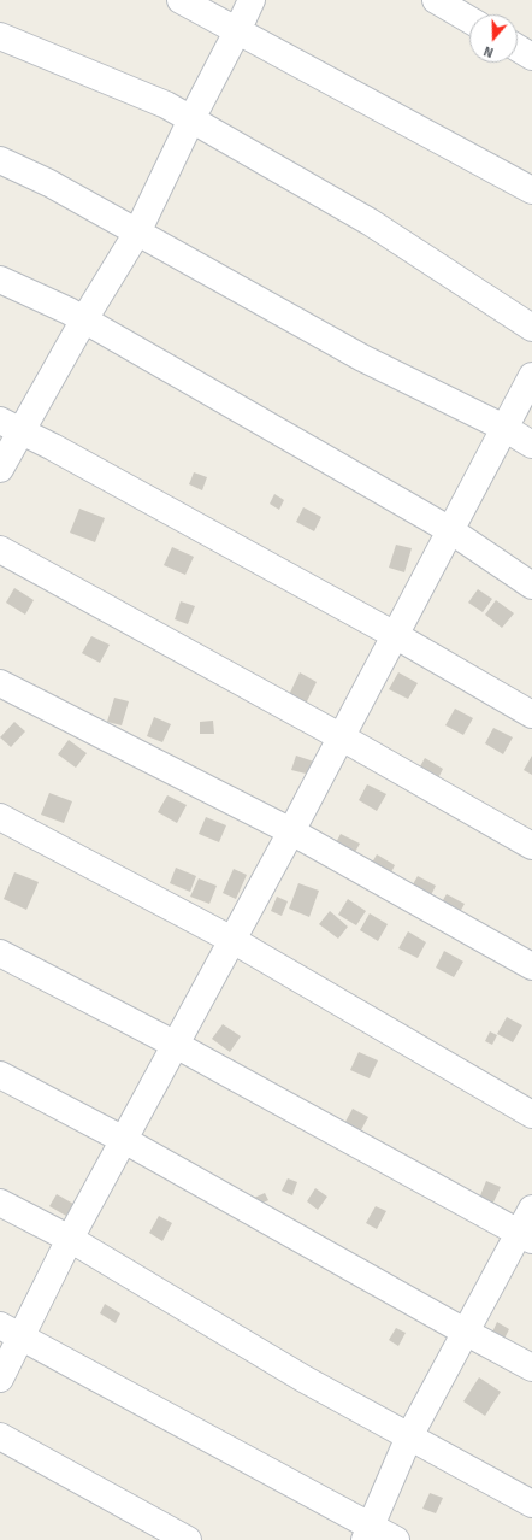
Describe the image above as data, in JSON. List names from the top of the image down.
{
  "north": "bottom"
}
